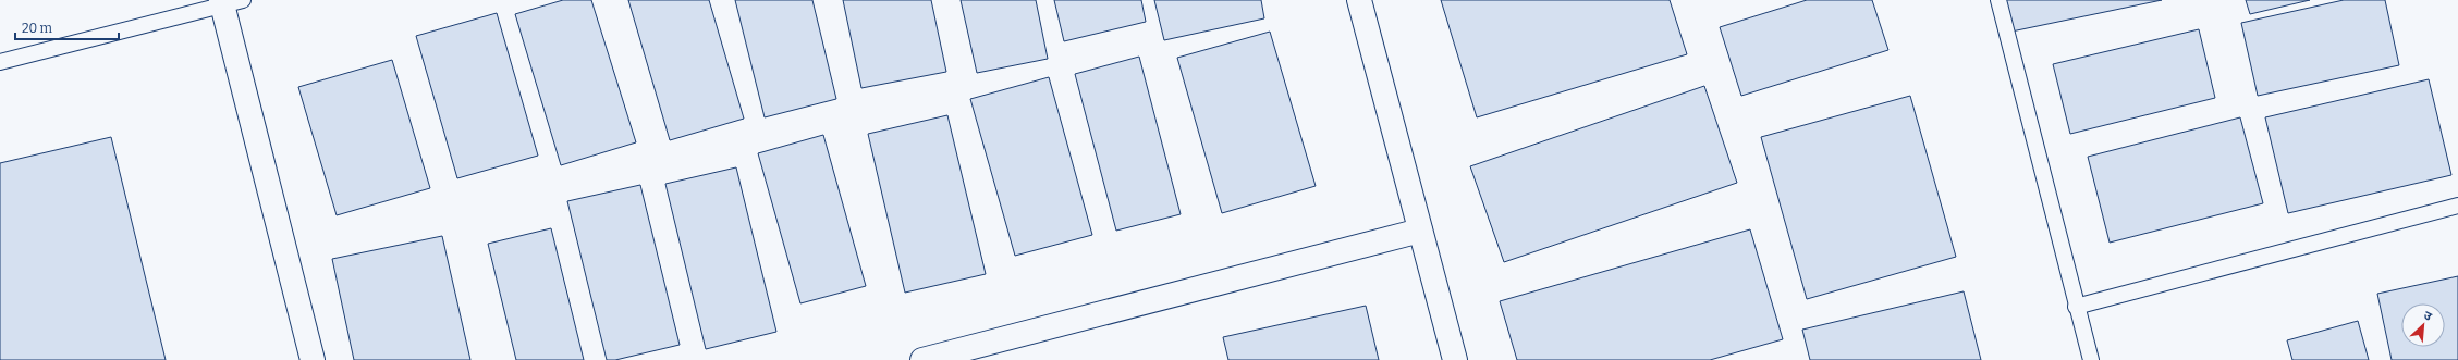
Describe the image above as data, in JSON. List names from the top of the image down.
{
  "scale_bar": "20 m",
  "north": "top right"
}
